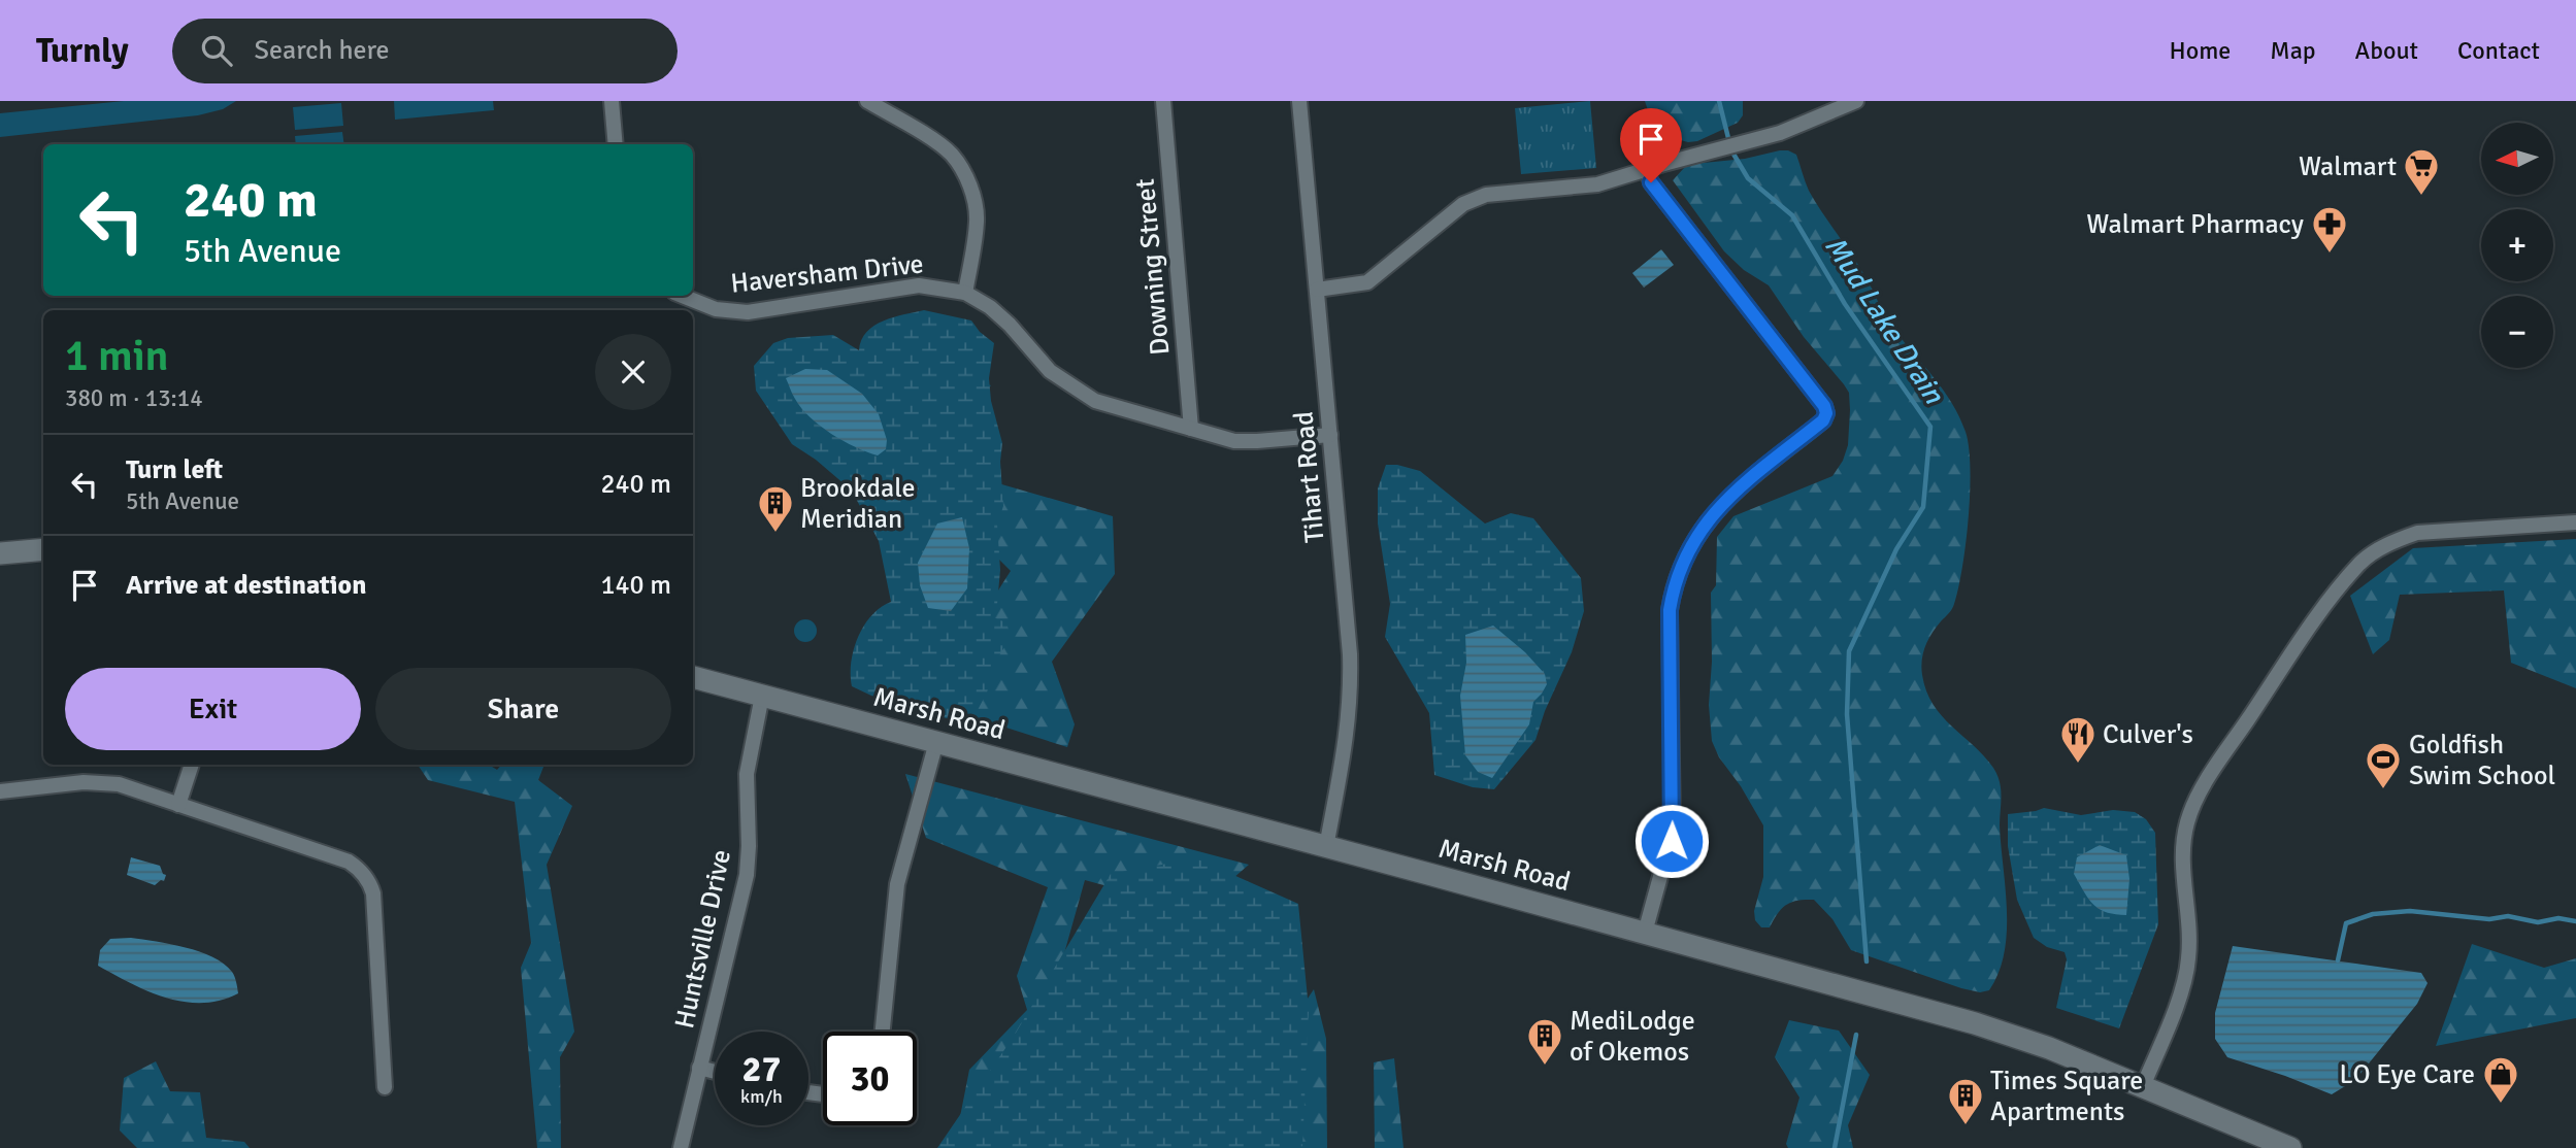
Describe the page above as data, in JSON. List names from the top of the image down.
{
  "streets": {
    "main road": ["Marsh Road"],
    "street": [
      "Downing Street",
      "Haversham Drive",
      "Tihart Road",
      "Huntsville Drive"
    ]
  },
  "crossings": [
    ["Downing Street", "Haversham Drive"],
    ["Haversham Drive", "Tihart Road"],
    ["Tihart Road", "Marsh Road"],
    ["Marsh Road", "Huntsville Drive"]
  ],
  "water": ["Mud Lake Drain"],
  "places": {
    "supermarket": ["Walmart"],
    "pharmacy": ["Walmart Pharmacy"],
    "building": ["Brookdale Meridian", "MediLodge of Okemos", "Times Square Apartments"],
    "restaurant": ["Culver's"],
    "sports": ["Goldfish Swim School"],
    "shop": ["LO Eye Care"]
  },
  "north": "left",
  "page": {
    "header": "Turnly",
    "search": "Search here",
    "nav": [
      "Home",
      "Map",
      "About",
      "Contact"
    ],
    "map_buttons": ["+", "−"],
    "turn": ["240 m", "5th Avenue"],
    "heading": ["1 min", "380 m · 13:14"],
    "list": [
      {
        "name": "Turn left",
        "note": "5th Avenue",
        "value": "240 m"
      },
      {
        "name": "Arrive at destination",
        "value": "140 m"
      }
    ],
    "buttons": ["Exit", "Share"],
    "speed": "27 km/h",
    "limit": "30"
  }
}
